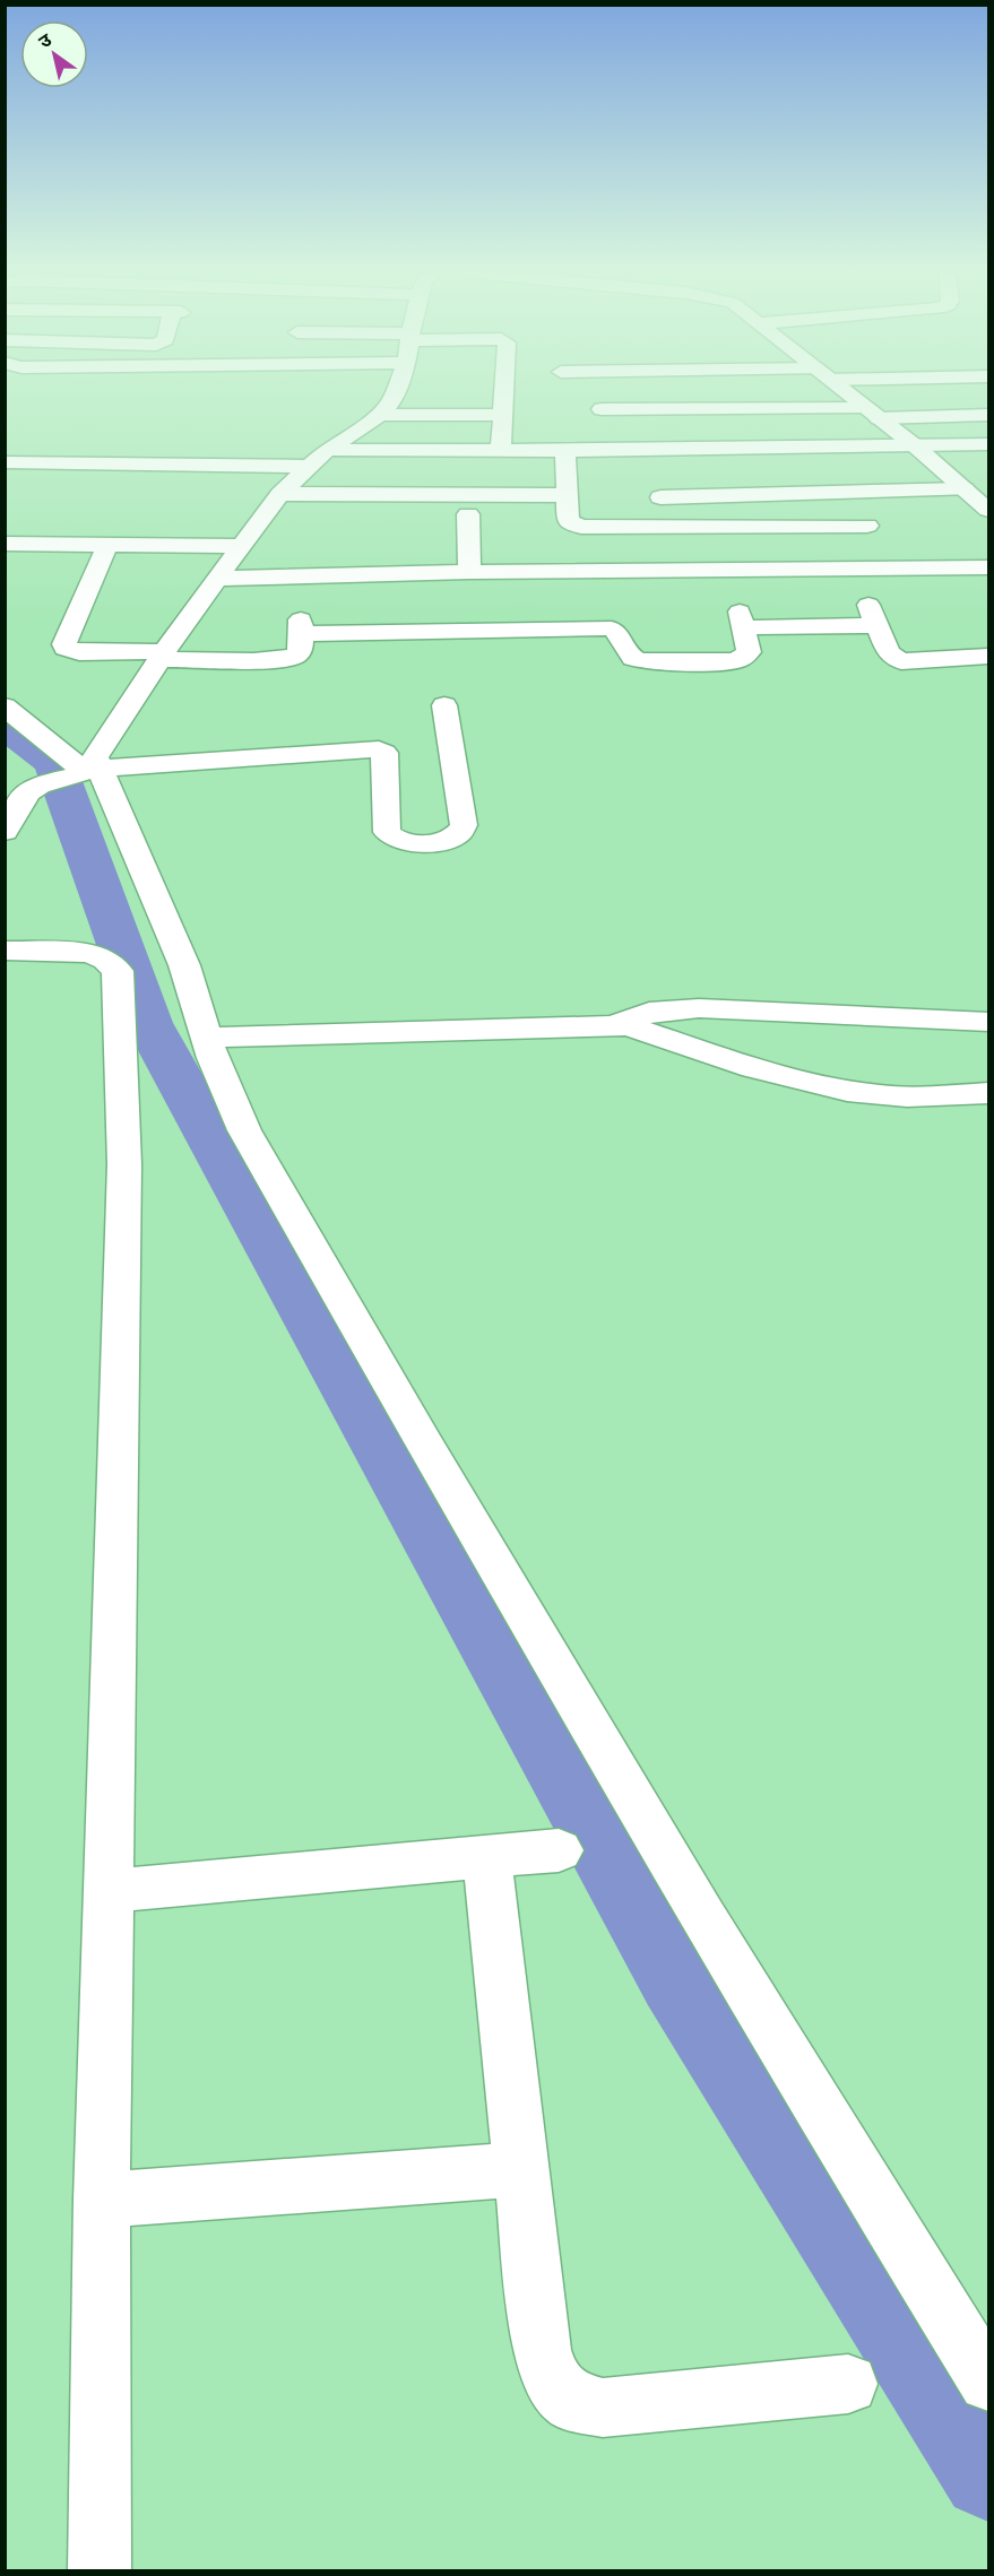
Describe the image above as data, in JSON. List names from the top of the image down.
{
  "north": "top left"
}
